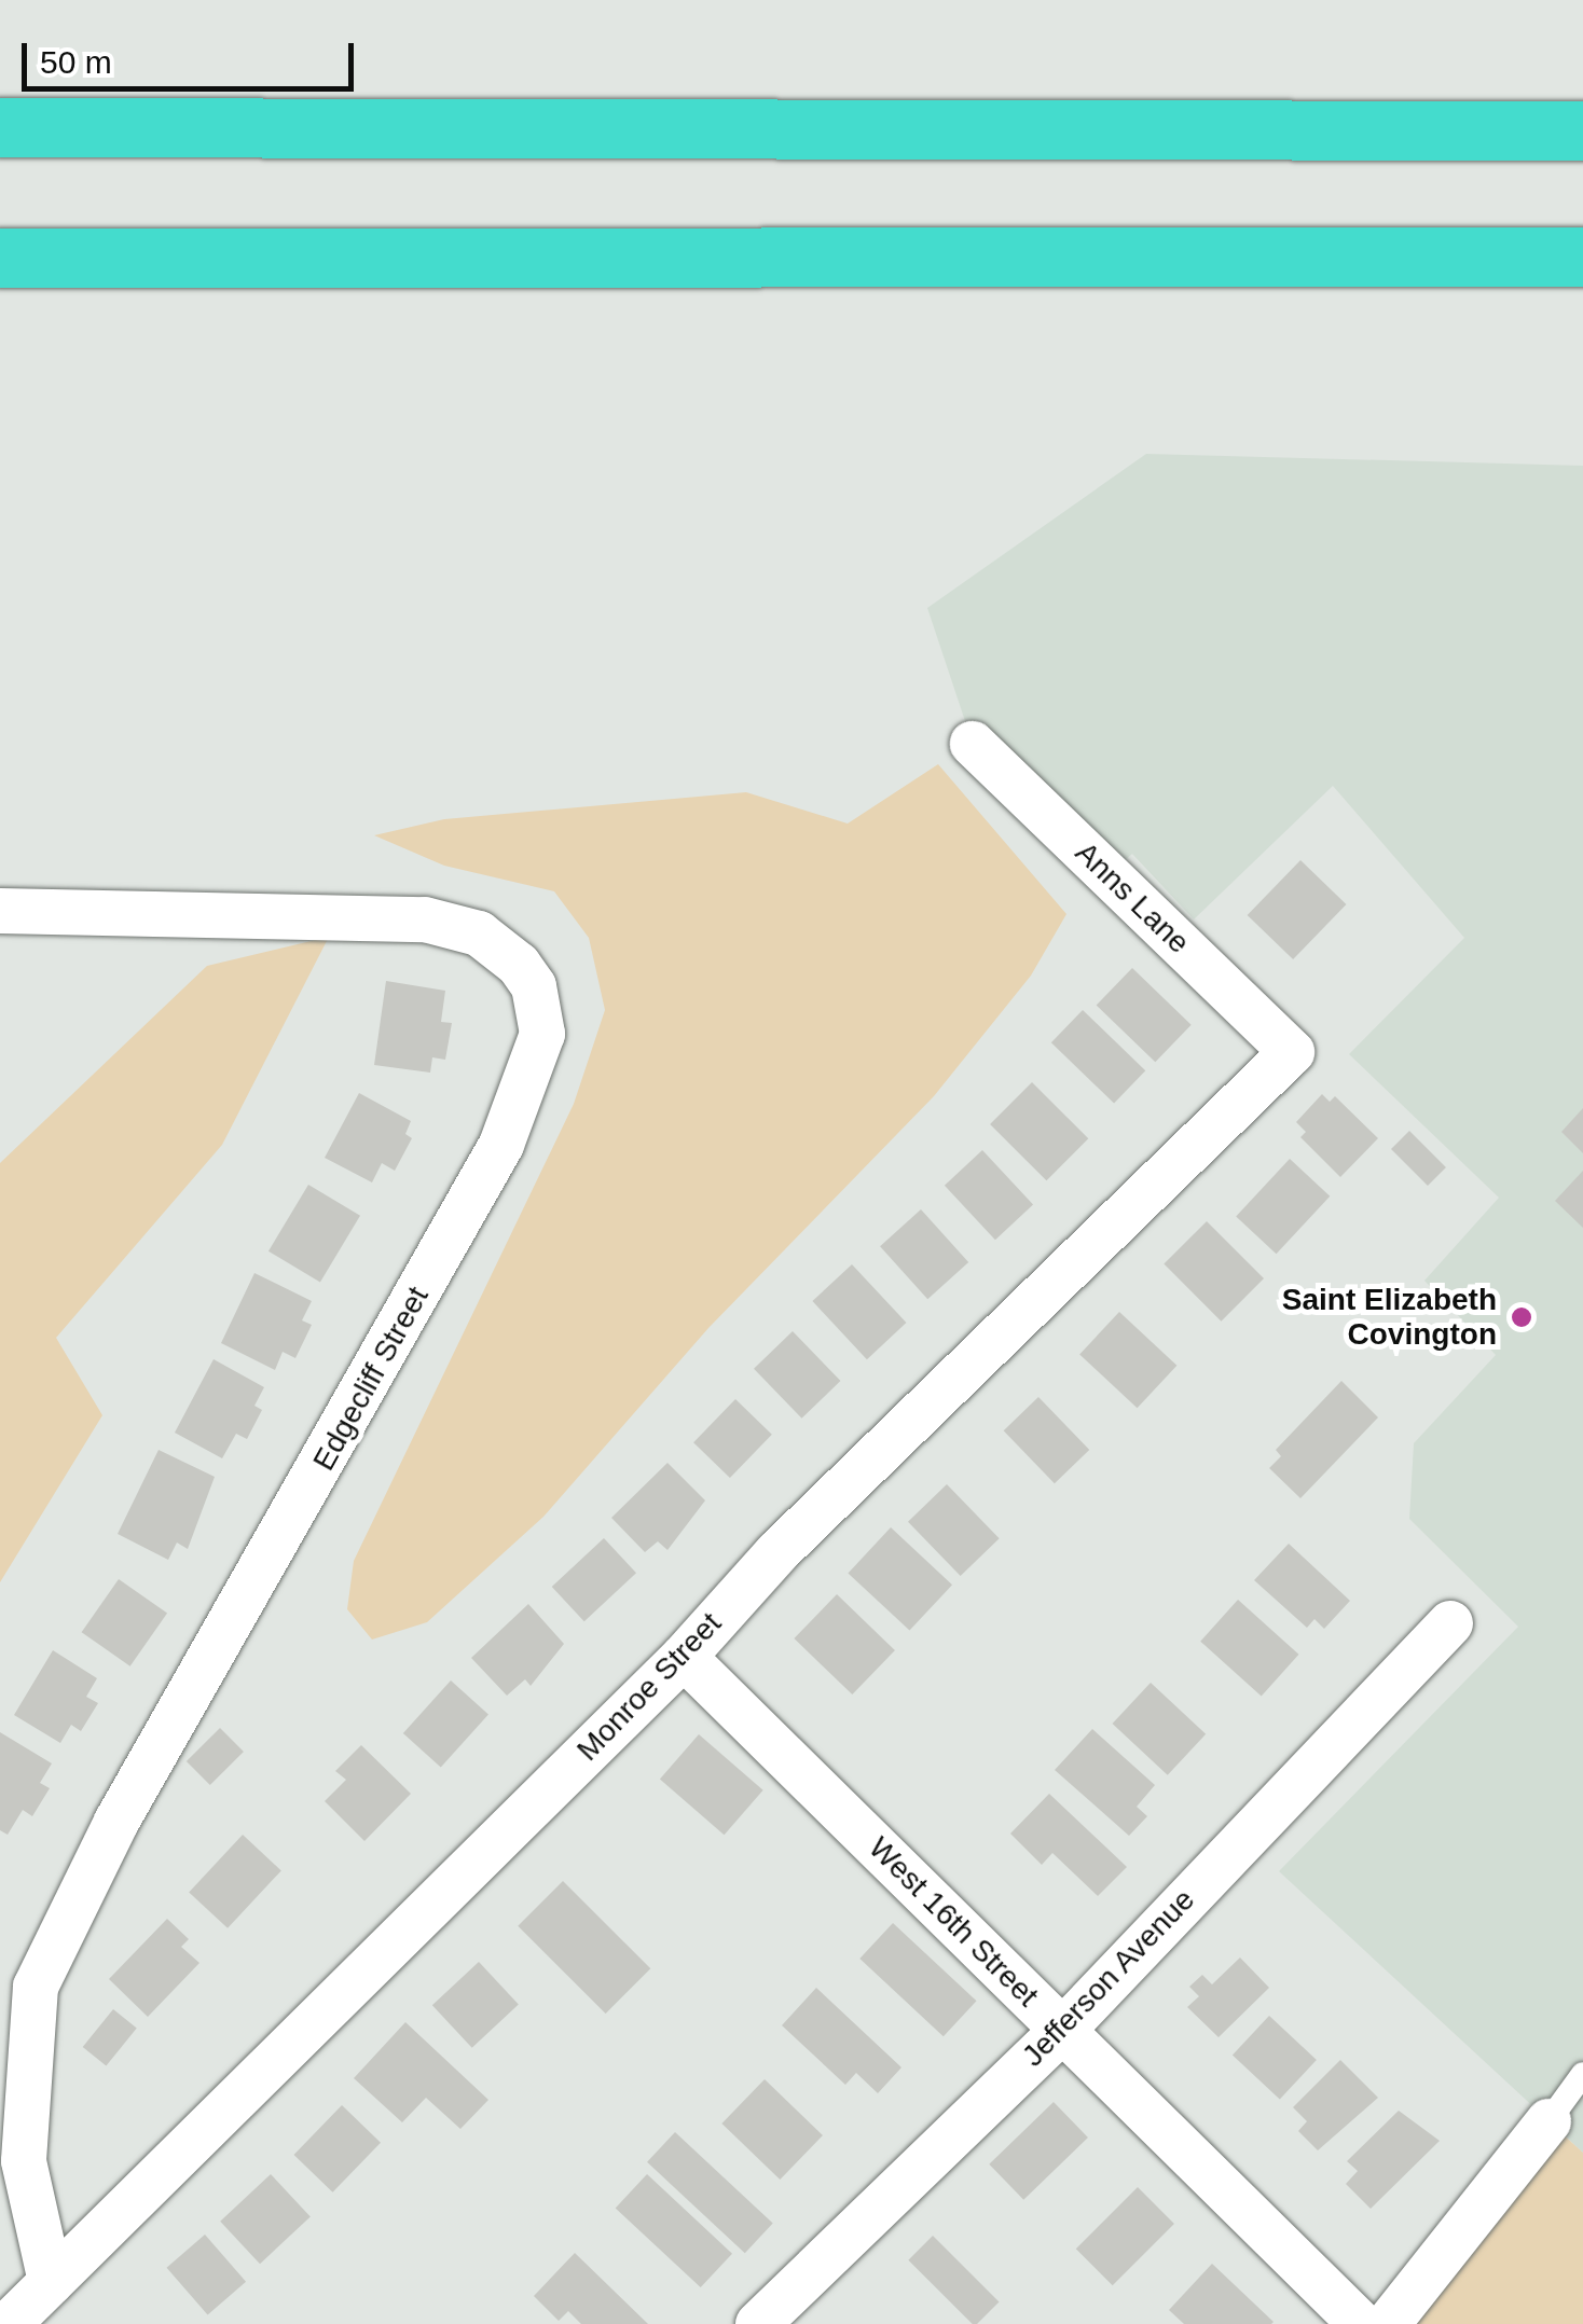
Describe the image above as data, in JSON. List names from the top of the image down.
{
  "streets": {
    "street": [
      "Anns Lane",
      "Edgecliff Street",
      "Monroe Street",
      "West 16th Street",
      "Jefferson Avenue"
    ]
  },
  "crossings": [
    ["Anns Lane", "Monroe Street"],
    ["Edgecliff Street", "Monroe Street"],
    ["Monroe Street", "West 16th Street"],
    ["West 16th Street", "Jefferson Avenue"]
  ],
  "places": ["Saint Elizabeth Covington"],
  "scale_bar": "50 m"
}
